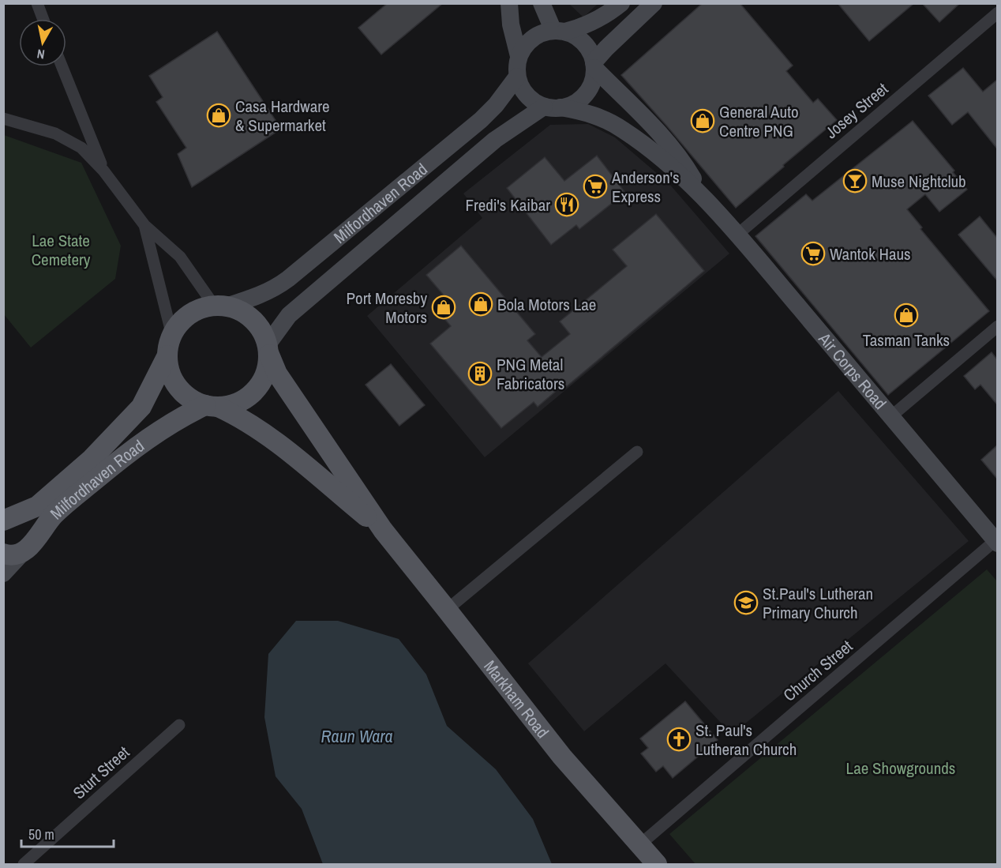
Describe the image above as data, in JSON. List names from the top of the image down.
{
  "streets": {
    "main road": ["Milfordhaven Road", "Air Corps Road", "Markham Road"],
    "street": ["Josey Street", "Church Street", "Sturt Street"]
  },
  "crossings": [
    ["Josey Street", "Air Corps Road"],
    ["Milfordhaven Road", "Air Corps Road"],
    ["Milfordhaven Road", "Markham Road"],
    ["Air Corps Road", "Church Street"],
    ["Church Street", "Markham Road"]
  ],
  "water": ["Raun Wara"],
  "parks": ["Lae State Cemetery", "Lae Showgrounds"],
  "places": {
    "shop": [
      "Casa Hardware & Supermarket",
      "General Auto Centre PNG",
      "Bola Motors Lae",
      "Port Moresby Motors",
      "Tasman Tanks"
    ],
    "bar": ["Muse Nightclub"],
    "supermarket": ["Anderson's Express", "Wantok Haus"],
    "restaurant": ["Fredi's Kaibar"],
    "building": ["PNG Metal Fabricators"],
    "school or university": ["St.Paul's Lutheran Primary Church"],
    "church": ["St. Paul's Lutheran Church"]
  },
  "scale_bar": "50 m",
  "north": "bottom"
}
